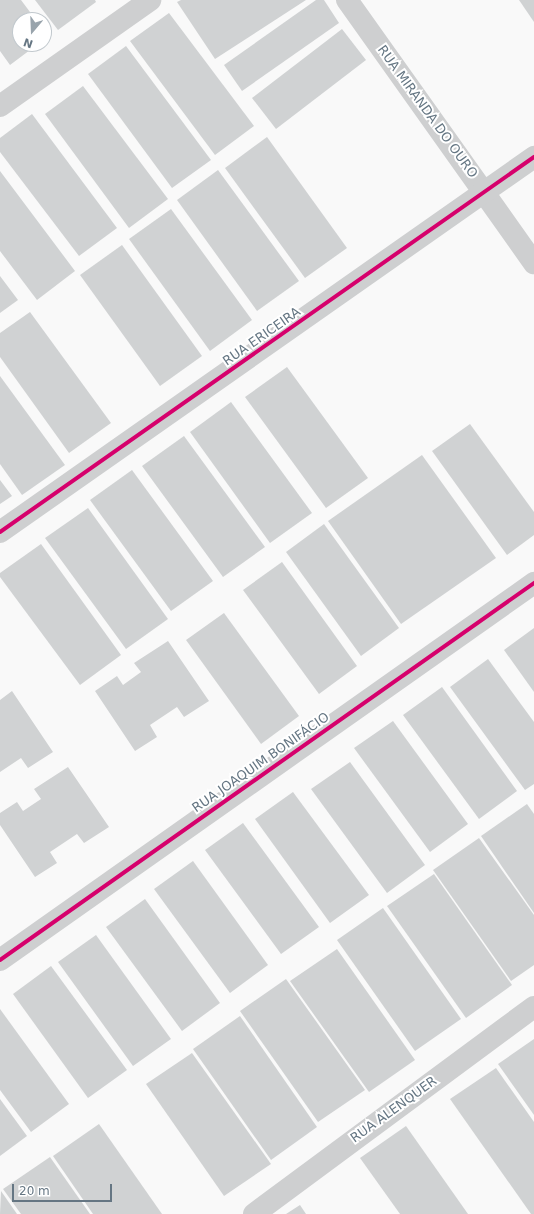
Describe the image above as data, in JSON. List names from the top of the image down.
{
  "streets": {
    "street": [
      "RUA MIRANDA DO OURO",
      "RUA ERICEIRA",
      "RUA JOAQUIM BONIFÁCIO",
      "RUA ALENQUER"
    ]
  },
  "crossings": [
    ["RUA MIRANDA DO OURO", "RUA ERICEIRA"]
  ],
  "scale_bar": "20 m",
  "north": "bottom"
}
